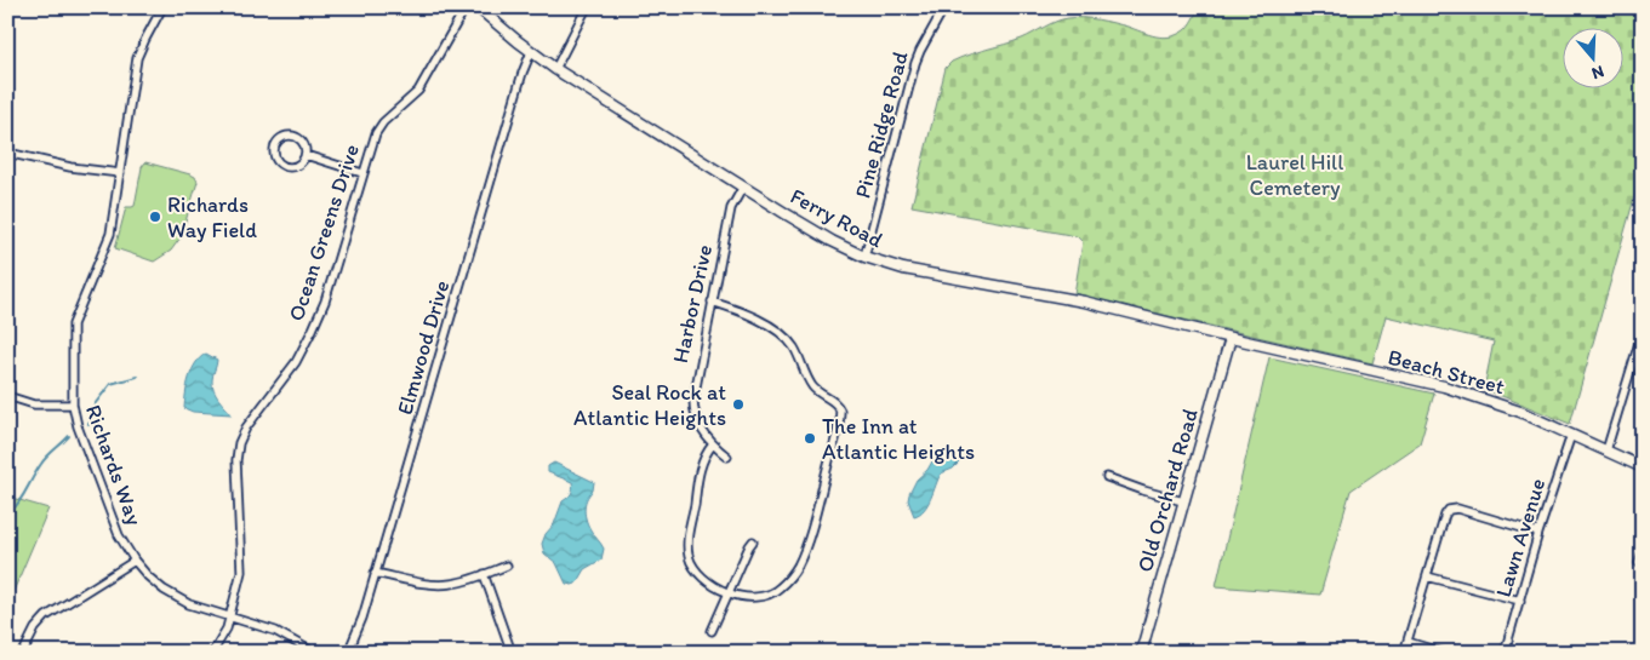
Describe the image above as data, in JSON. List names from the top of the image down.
{
  "streets": {
    "main road": ["Ferry Road", "Beach Street", "Old Orchard Road"],
    "street": [
      "Pine Ridge Road",
      "Ocean Greens Drive",
      "Harbor Drive",
      "Elmwood Drive",
      "Richards Way",
      "Lawn Avenue"
    ]
  },
  "crossings": [
    ["Pine Ridge Road", "Ferry Road"],
    ["Ferry Road", "Harbor Drive"],
    ["Ferry Road", "Elmwood Drive"],
    ["Ferry Road", "Beach Street"],
    ["Ferry Road", "Old Orchard Road"],
    ["Ocean Greens Drive", "Richards Way"],
    ["Beach Street", "Old Orchard Road"],
    ["Beach Street", "Lawn Avenue"]
  ],
  "parks": ["Laurel Hill Cemetery"],
  "places": ["Richards Way Field", "Seal Rock at Atlantic Heights", "The Inn at Atlantic Heights"],
  "north": "bottom"
}
